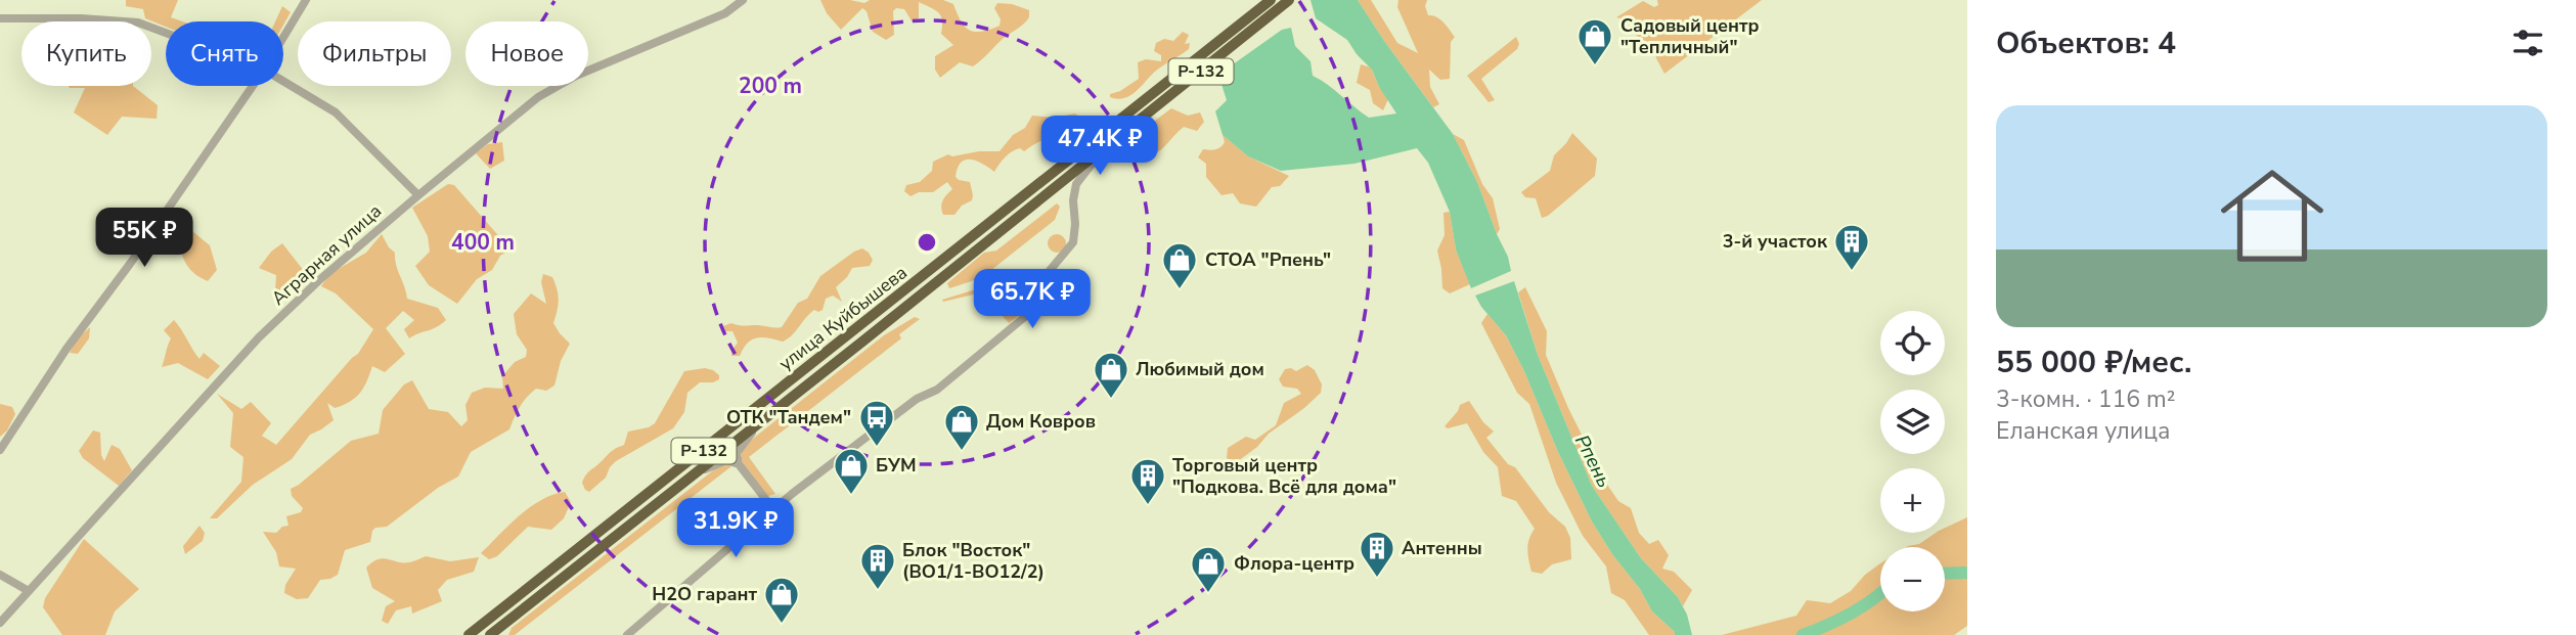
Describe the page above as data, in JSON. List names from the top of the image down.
{
  "streets": {
    "highway": ["Р-132", "улица Куйбышева"],
    "street": ["Аграрная улица"]
  },
  "water": ["Рпень"],
  "places": {
    "shop": [
      "Садовый центр \"Тепличный\"",
      "СТОА \"Рпень\"",
      "Любимый дом",
      "Дом Ковров",
      "БУМ",
      "Флора-центр",
      "H2O гарант"
    ],
    "building": [
      "3-й участок",
      "Торговый центр \"Подкова. Всё для дома\"",
      "Антенны",
      "Блок \"Восток\" (ВО1/1-ВО12/2)"
    ],
    "bus stop": ["ОТК \"Тандем\""]
  },
  "page": {
    "heading": "Объектов: 4",
    "chip": [
      "Купить",
      "Снять",
      "Фильтры",
      "Новое"
    ],
    "list": [
      {
        "name": "55 000 ₽/мес.",
        "note": "3-комн. · 116 m² · Еланская улица"
      }
    ],
    "price": [
      "47.4K ₽",
      "55K ₽",
      "65.7K ₽",
      "31.9K ₽"
    ],
    "map_buttons": ["+", "−"]
  },
  "rings": ["200 m", "400 m"]
}
